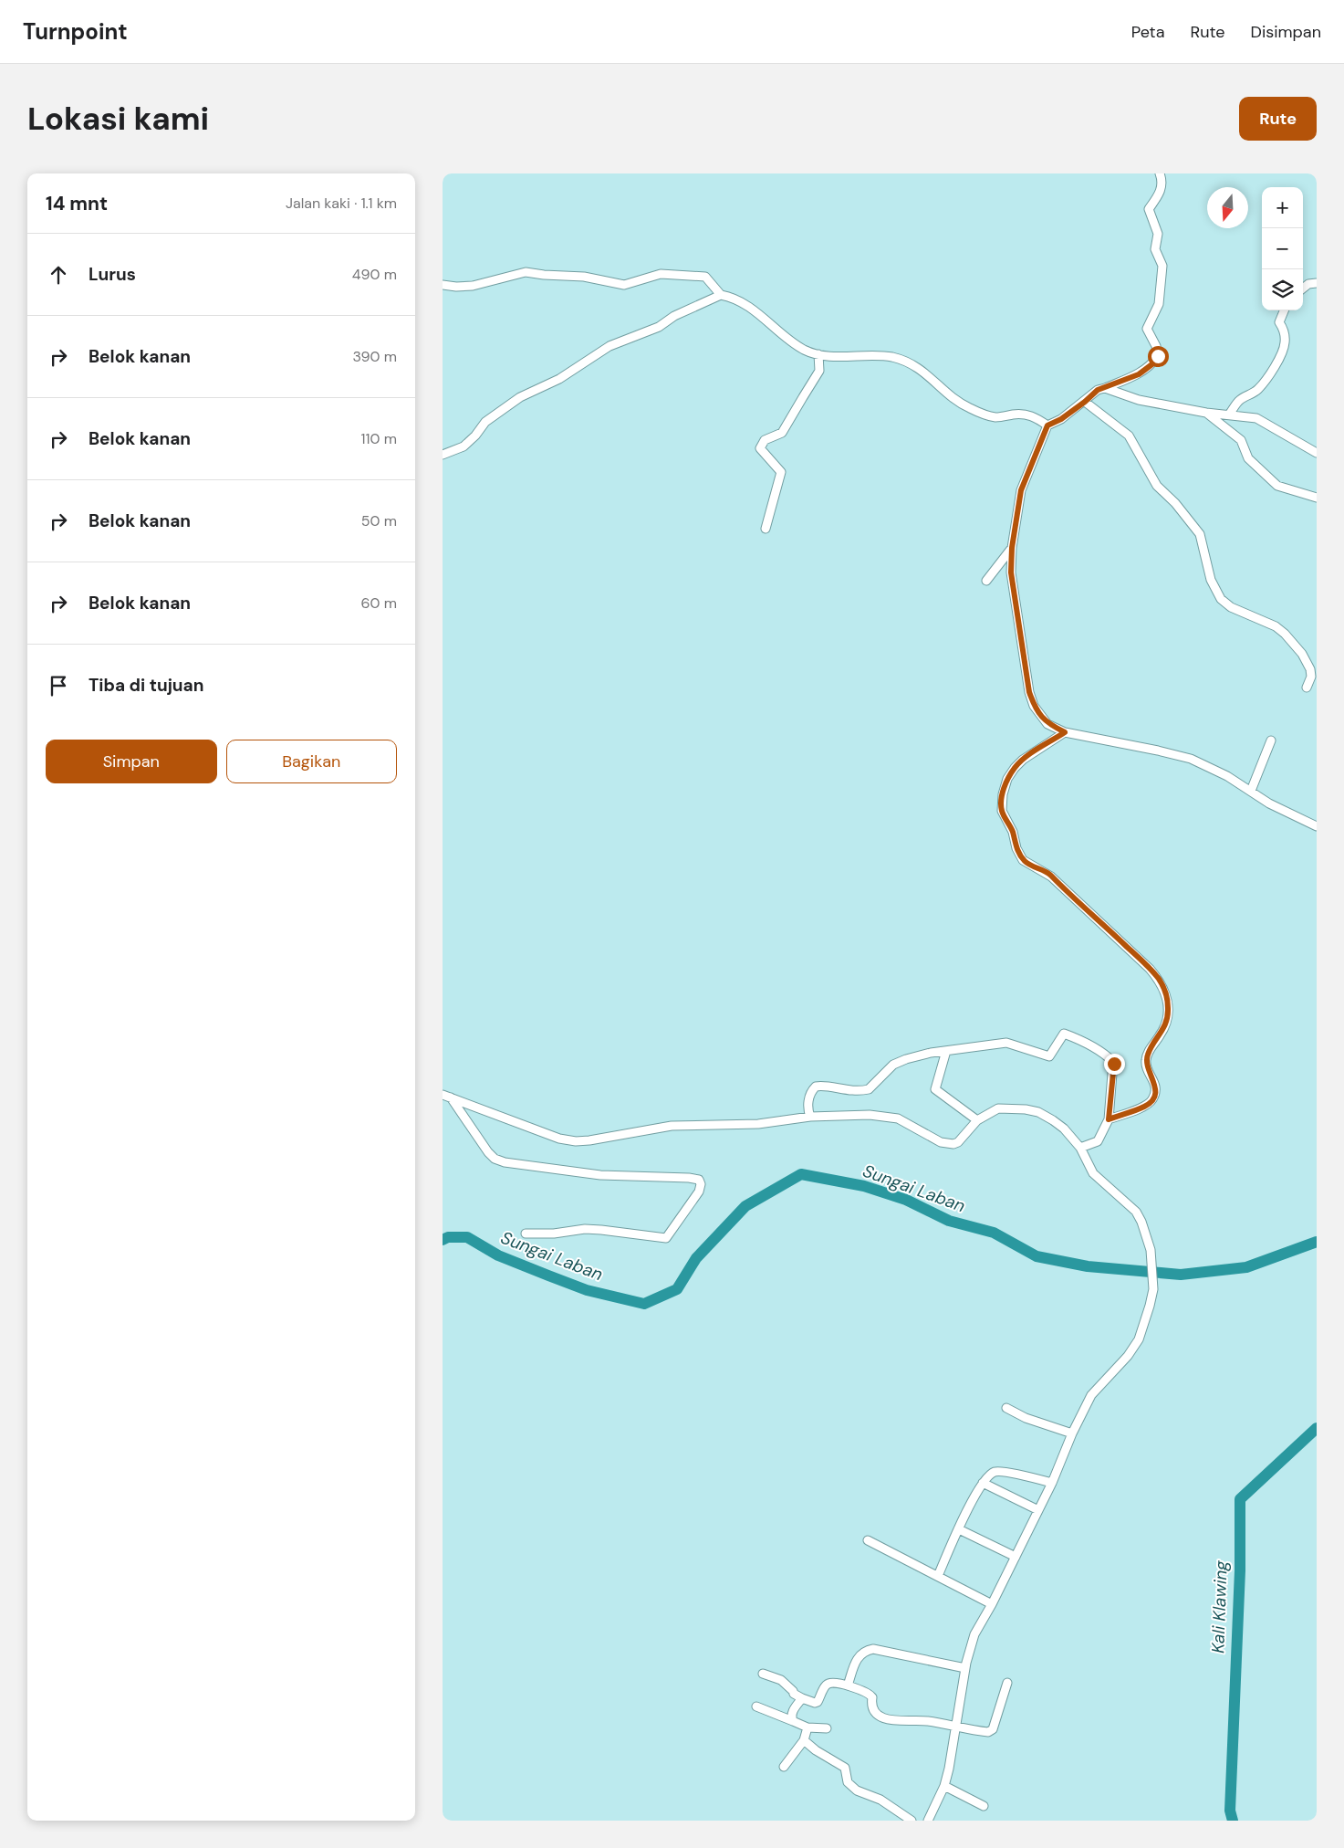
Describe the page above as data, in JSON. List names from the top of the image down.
{
  "water": ["Sungai Laban", "Kali Klawing"],
  "north": "bottom",
  "page": {
    "header": "Turnpoint",
    "nav": ["Peta", "Rute", "Disimpan"],
    "buttons": [
      "Rute",
      ["Simpan", "Bagikan"]
    ],
    "title": "Lokasi kami",
    "heading": ["14 mnt", "Jalan kaki · 1.1 km"],
    "map_buttons": ["+", "−"],
    "list": [
      ["Lurus", "490 m"],
      ["Belok kanan", "390 m"],
      ["Belok kanan", "110 m"],
      ["Belok kanan", "50 m"],
      ["Belok kanan", "60 m"],
      "Tiba di tujuan"
    ]
  }
}
